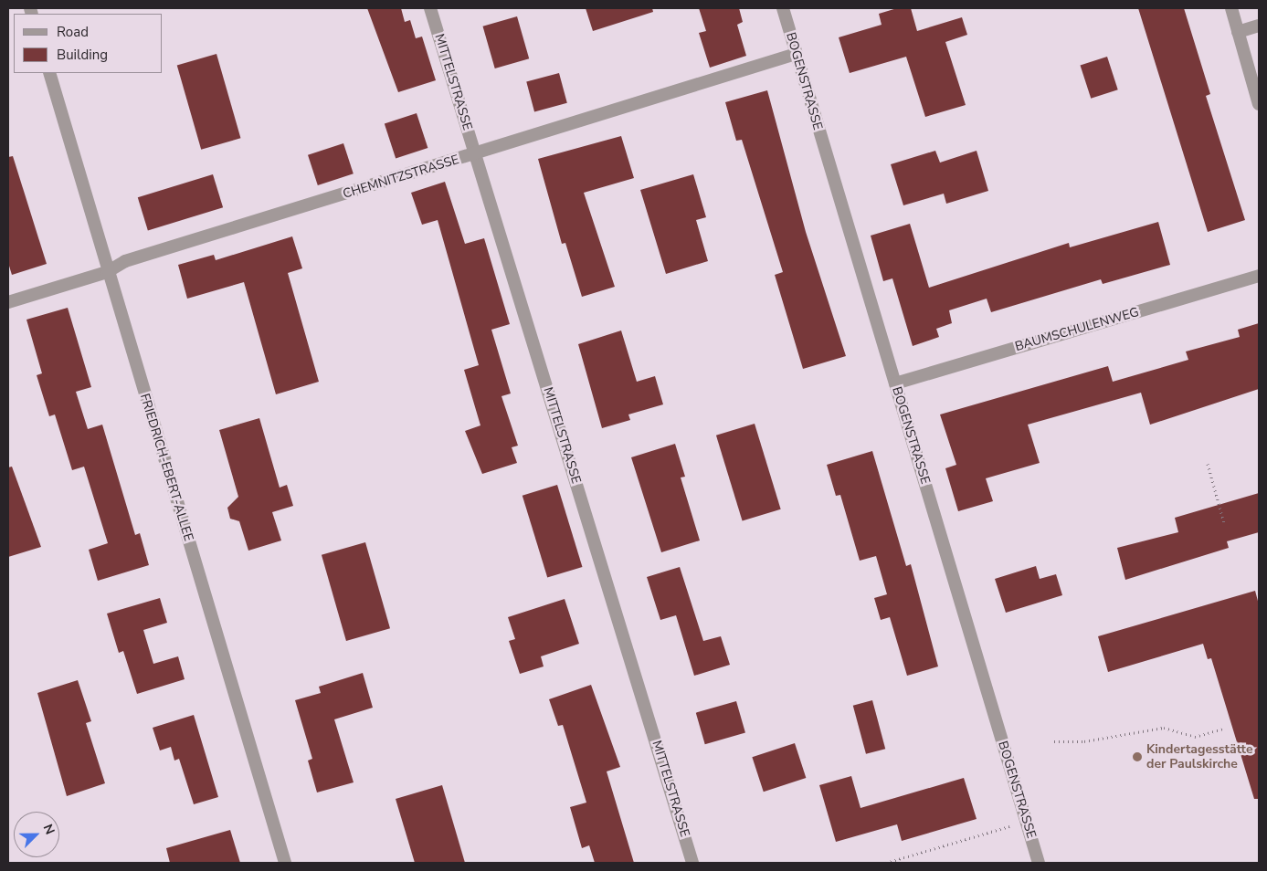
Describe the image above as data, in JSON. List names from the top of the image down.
{
  "streets": {
    "street": [
      "BOGENSTRASSE",
      "MITTELSTRASSE",
      "CHEMNITZSTRASSE",
      "BAUMSCHULENWEG",
      "FRIEDRICH-EBERT-ALLEE"
    ]
  },
  "crossings": [
    ["BOGENSTRASSE", "CHEMNITZSTRASSE"],
    ["BOGENSTRASSE", "BAUMSCHULENWEG"],
    ["MITTELSTRASSE", "CHEMNITZSTRASSE"],
    ["CHEMNITZSTRASSE", "FRIEDRICH-EBERT-ALLEE"]
  ],
  "places": ["Kindertagesstätte der Paulskirche"],
  "legend": ["Road", "Building"],
  "north": "top right"
}
